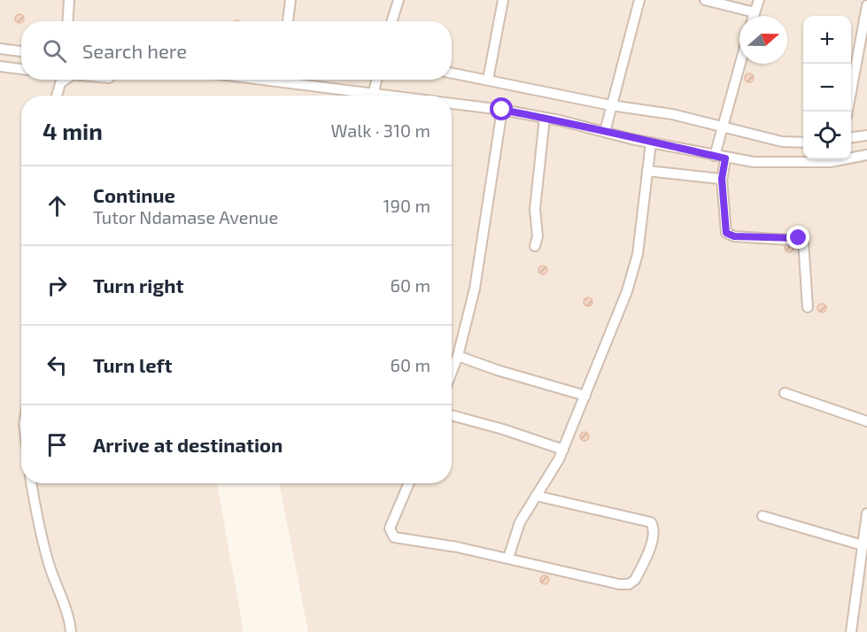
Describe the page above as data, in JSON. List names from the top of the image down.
{
  "north": "right",
  "page": {
    "map_buttons": ["+", "−"],
    "search": "Search here",
    "heading": ["4 min", "Walk · 310 m"],
    "list": [
      ["Continue", "Tutor Ndamase Avenue", "190 m"],
      ["Turn right", "60 m"],
      ["Turn left", "60 m"],
      "Arrive at destination"
    ]
  }
}
